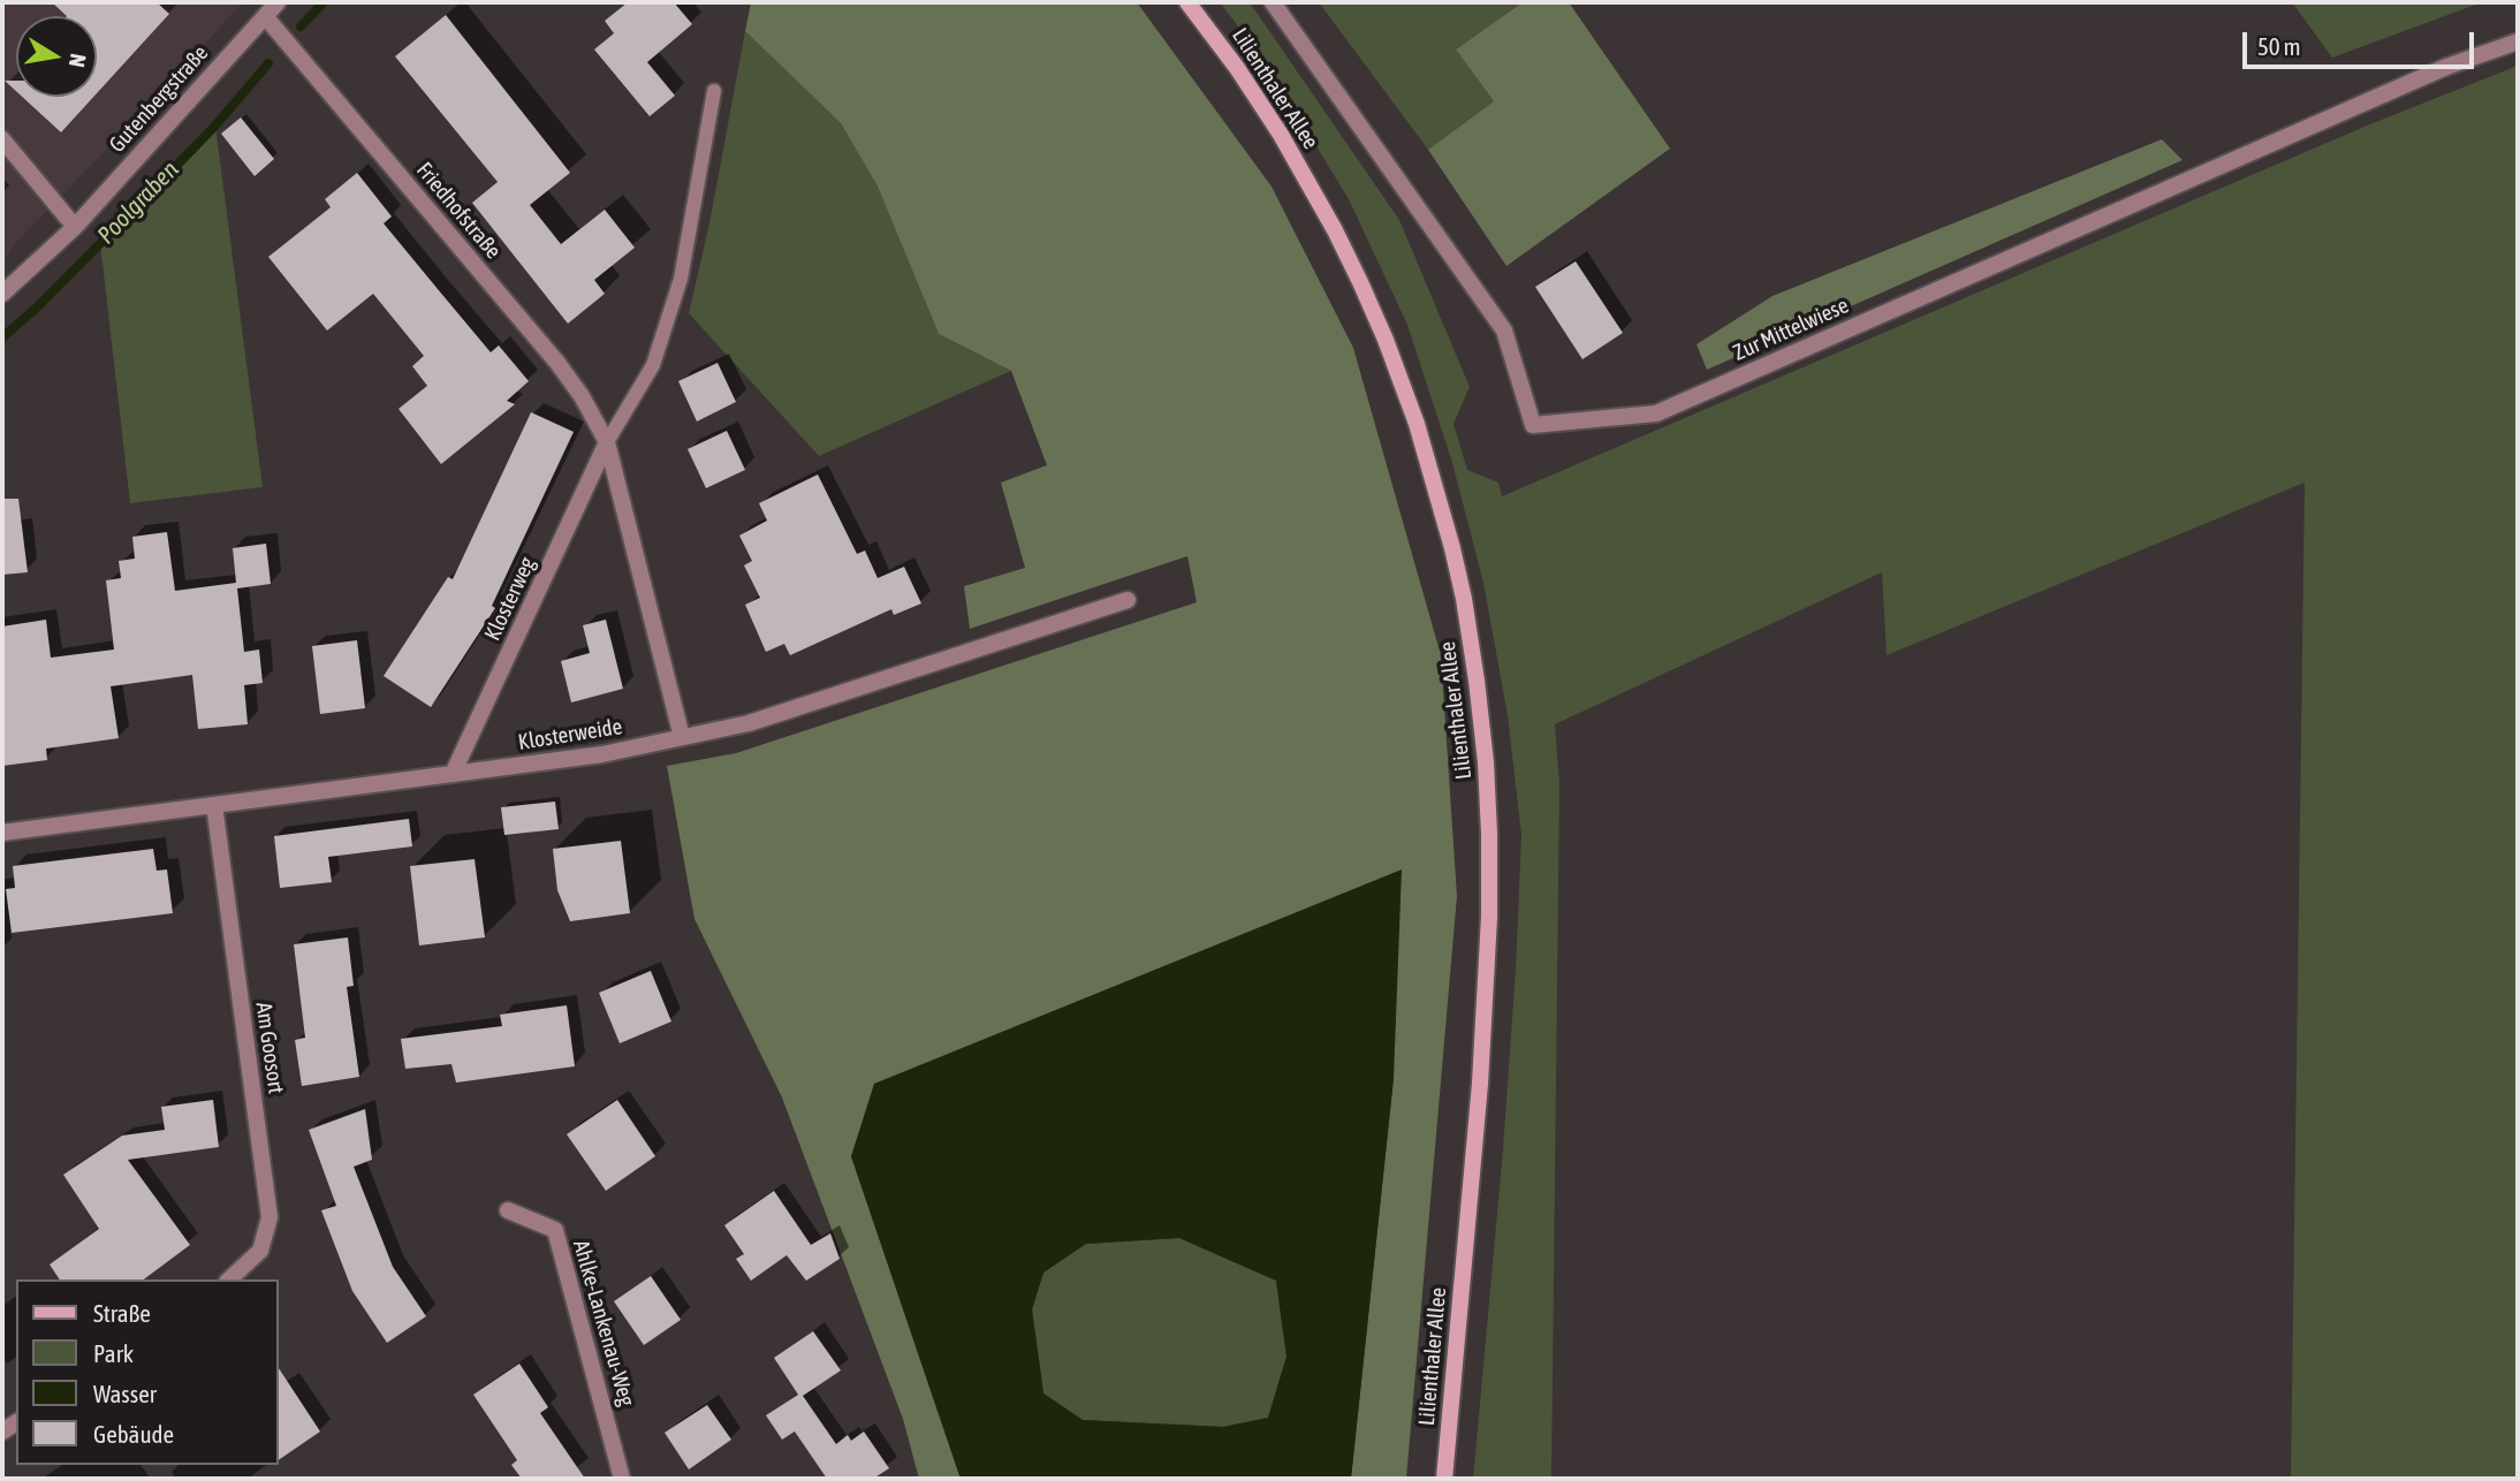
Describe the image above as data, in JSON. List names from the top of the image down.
{
  "streets": {
    "main road": ["Lilienthaler Allee"],
    "street": [
      "Gutenbergstraße",
      "Friedhofstraße",
      "Zur Mittelwiese",
      "Klosterweg",
      "Klosterweide",
      "Am Goosort",
      "Ahlke-Lankenau-Weg"
    ]
  },
  "crossings": [
    ["Gutenbergstraße", "Friedhofstraße"],
    ["Friedhofstraße", "Klosterweg"],
    ["Friedhofstraße", "Klosterweide"],
    ["Klosterweg", "Klosterweide"],
    ["Klosterweide", "Am Goosort"]
  ],
  "water": ["Poolgraben"],
  "legend": [
    "Straße",
    "Park",
    "Wasser",
    "Gebäude"
  ],
  "scale_bar": "50 m",
  "north": "right"
}
